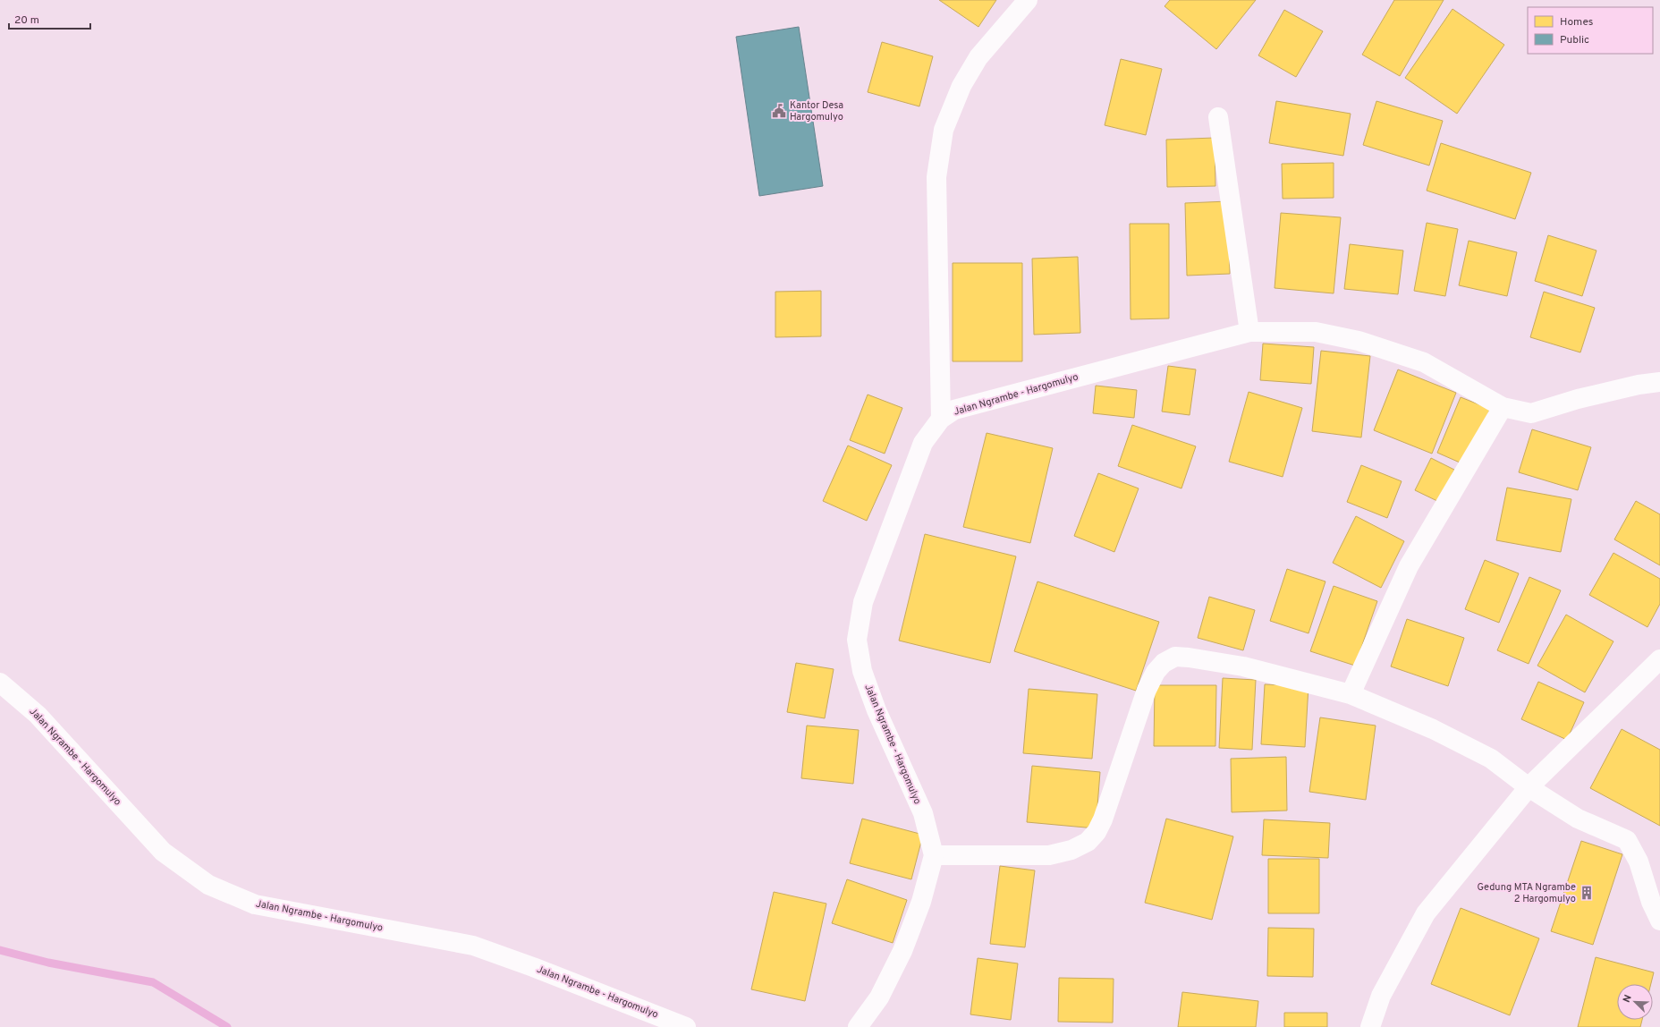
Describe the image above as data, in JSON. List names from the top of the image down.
{
  "streets": {
    "street": ["Jalan Ngrambe - Hargomulyo"]
  },
  "places": {
    "public building": ["Kantor Desa Hargomulyo"],
    "building": ["Gedung MTA Ngrambe 2 Hargomulyo"]
  },
  "legend": ["Homes", "Public"],
  "scale_bar": "20 m",
  "north": "top left"
}
